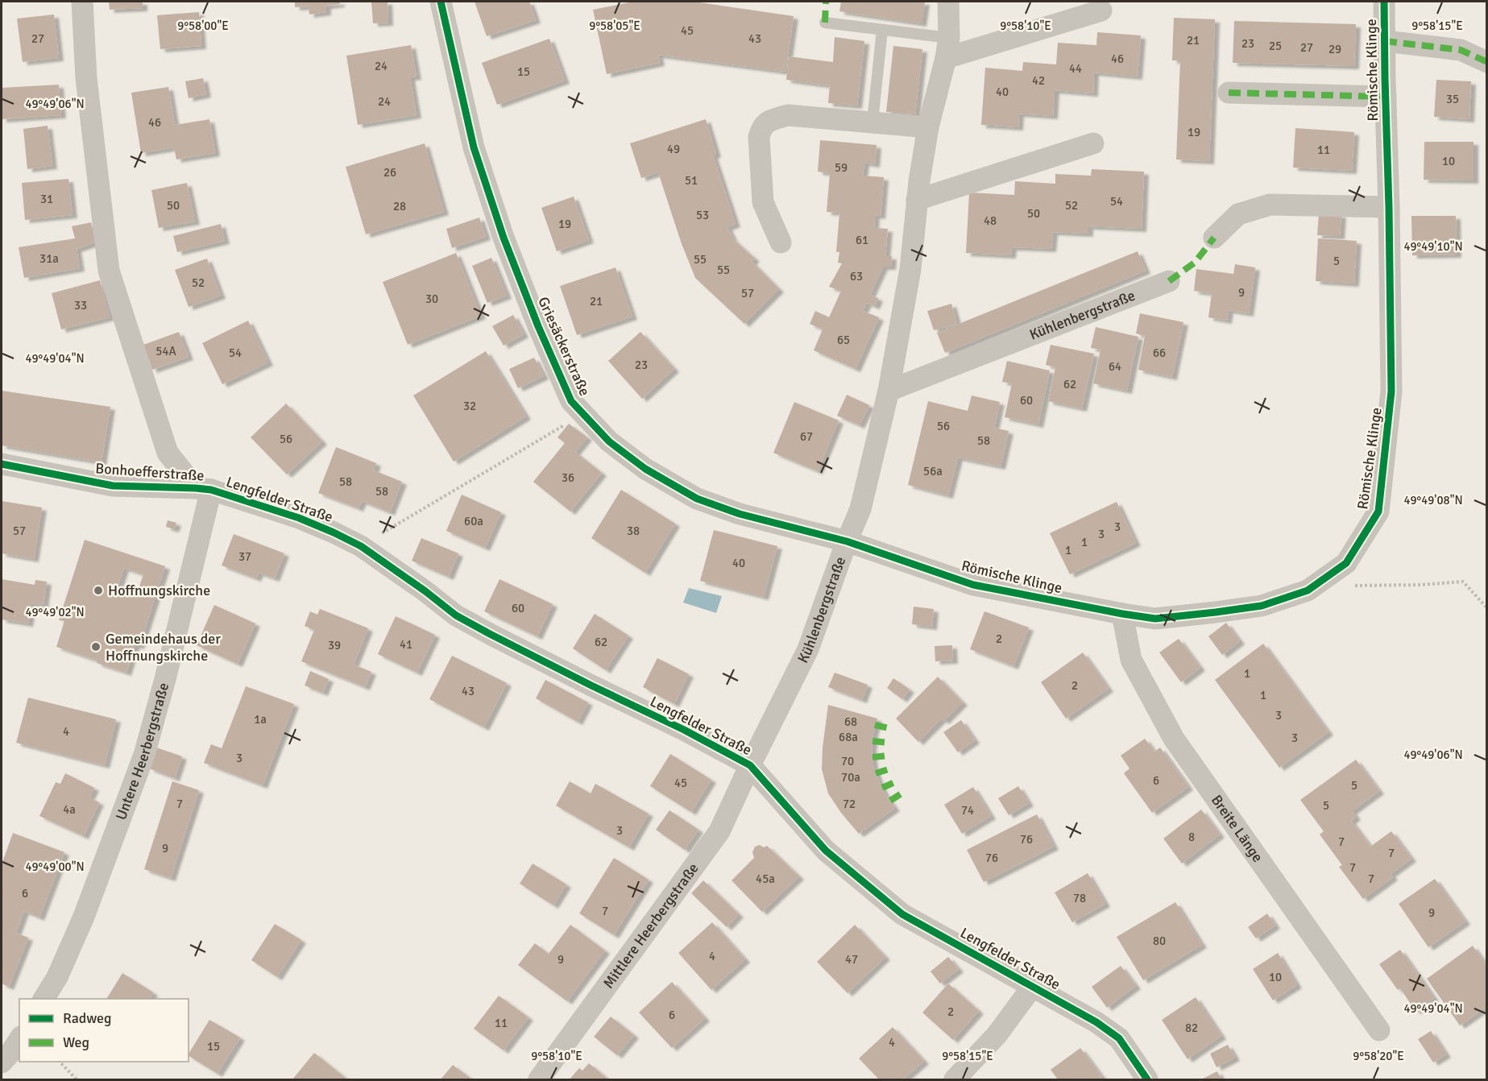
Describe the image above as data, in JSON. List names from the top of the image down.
{
  "streets": {
    "street": [
      "Römische Klinge",
      "Kühlenbergstraße",
      "Griesäckerstraße",
      "Bonhoefferstraße",
      "Lengfelder Straße",
      "Untere Heerbergstraße",
      "Breite Länge",
      "Mittlere Heerbergstraße"
    ]
  },
  "crossings": [
    ["Römische Klinge", "Kühlenbergstraße"],
    ["Römische Klinge", "Griesäckerstraße"],
    ["Römische Klinge", "Breite Länge"],
    ["Kühlenbergstraße", "Griesäckerstraße"],
    ["Kühlenbergstraße", "Lengfelder Straße"],
    ["Kühlenbergstraße", "Mittlere Heerbergstraße"],
    ["Bonhoefferstraße", "Lengfelder Straße"],
    ["Bonhoefferstraße", "Untere Heerbergstraße"],
    ["Lengfelder Straße", "Untere Heerbergstraße"],
    ["Lengfelder Straße", "Mittlere Heerbergstraße"]
  ],
  "places": ["Hoffnungskirche", "Gemeindehaus der Hoffnungskirche"],
  "house_numbers": [
    "45",
    "27",
    "43",
    "21",
    "23",
    "25",
    "27",
    "29",
    "46",
    "24",
    "44",
    "15",
    "42",
    "40",
    "35",
    "24",
    "46",
    "19",
    "49",
    "11",
    "10",
    "59",
    "26",
    "51",
    "31",
    "54",
    "50",
    "52",
    "28",
    "50",
    "53",
    "48",
    "19",
    "61",
    "31a",
    "55",
    "5",
    "55",
    "63",
    "52",
    "9",
    "57",
    "30",
    "21",
    "33",
    "65",
    "54A",
    "54",
    "66",
    "23",
    "64",
    "62",
    "60",
    "32",
    "56",
    "67",
    "56",
    "58",
    "56a",
    "36",
    "58",
    "58",
    "60a",
    "3",
    "57",
    "38",
    "3",
    "1",
    "1",
    "37",
    "40",
    "60",
    "2",
    "62",
    "41",
    "39",
    "1",
    "2",
    "43",
    "1",
    "3",
    "1a",
    "68",
    "4",
    "68a",
    "3",
    "3",
    "70",
    "70a",
    "6",
    "45",
    "5",
    "7",
    "72",
    "5",
    "4a",
    "74",
    "3",
    "8",
    "76",
    "7",
    "9",
    "7",
    "76",
    "7",
    "45a",
    "7",
    "6",
    "78",
    "7",
    "9",
    "80",
    "4",
    "9",
    "47",
    "10",
    "2",
    "6",
    "11",
    "82",
    "4",
    "15"
  ],
  "legend": ["Radweg", "Weg"],
  "coordinates": [
    "9°58'00\"E",
    "9°58'05\"E",
    "9°58'10\"E",
    "9°58'15\"E",
    "49°49'06\"N",
    "49°49'10\"N",
    "49°49'04\"N",
    "49°49'08\"N",
    "49°49'02\"N",
    "49°49'00\"N",
    "9°58'20\"E"
  ]
}
